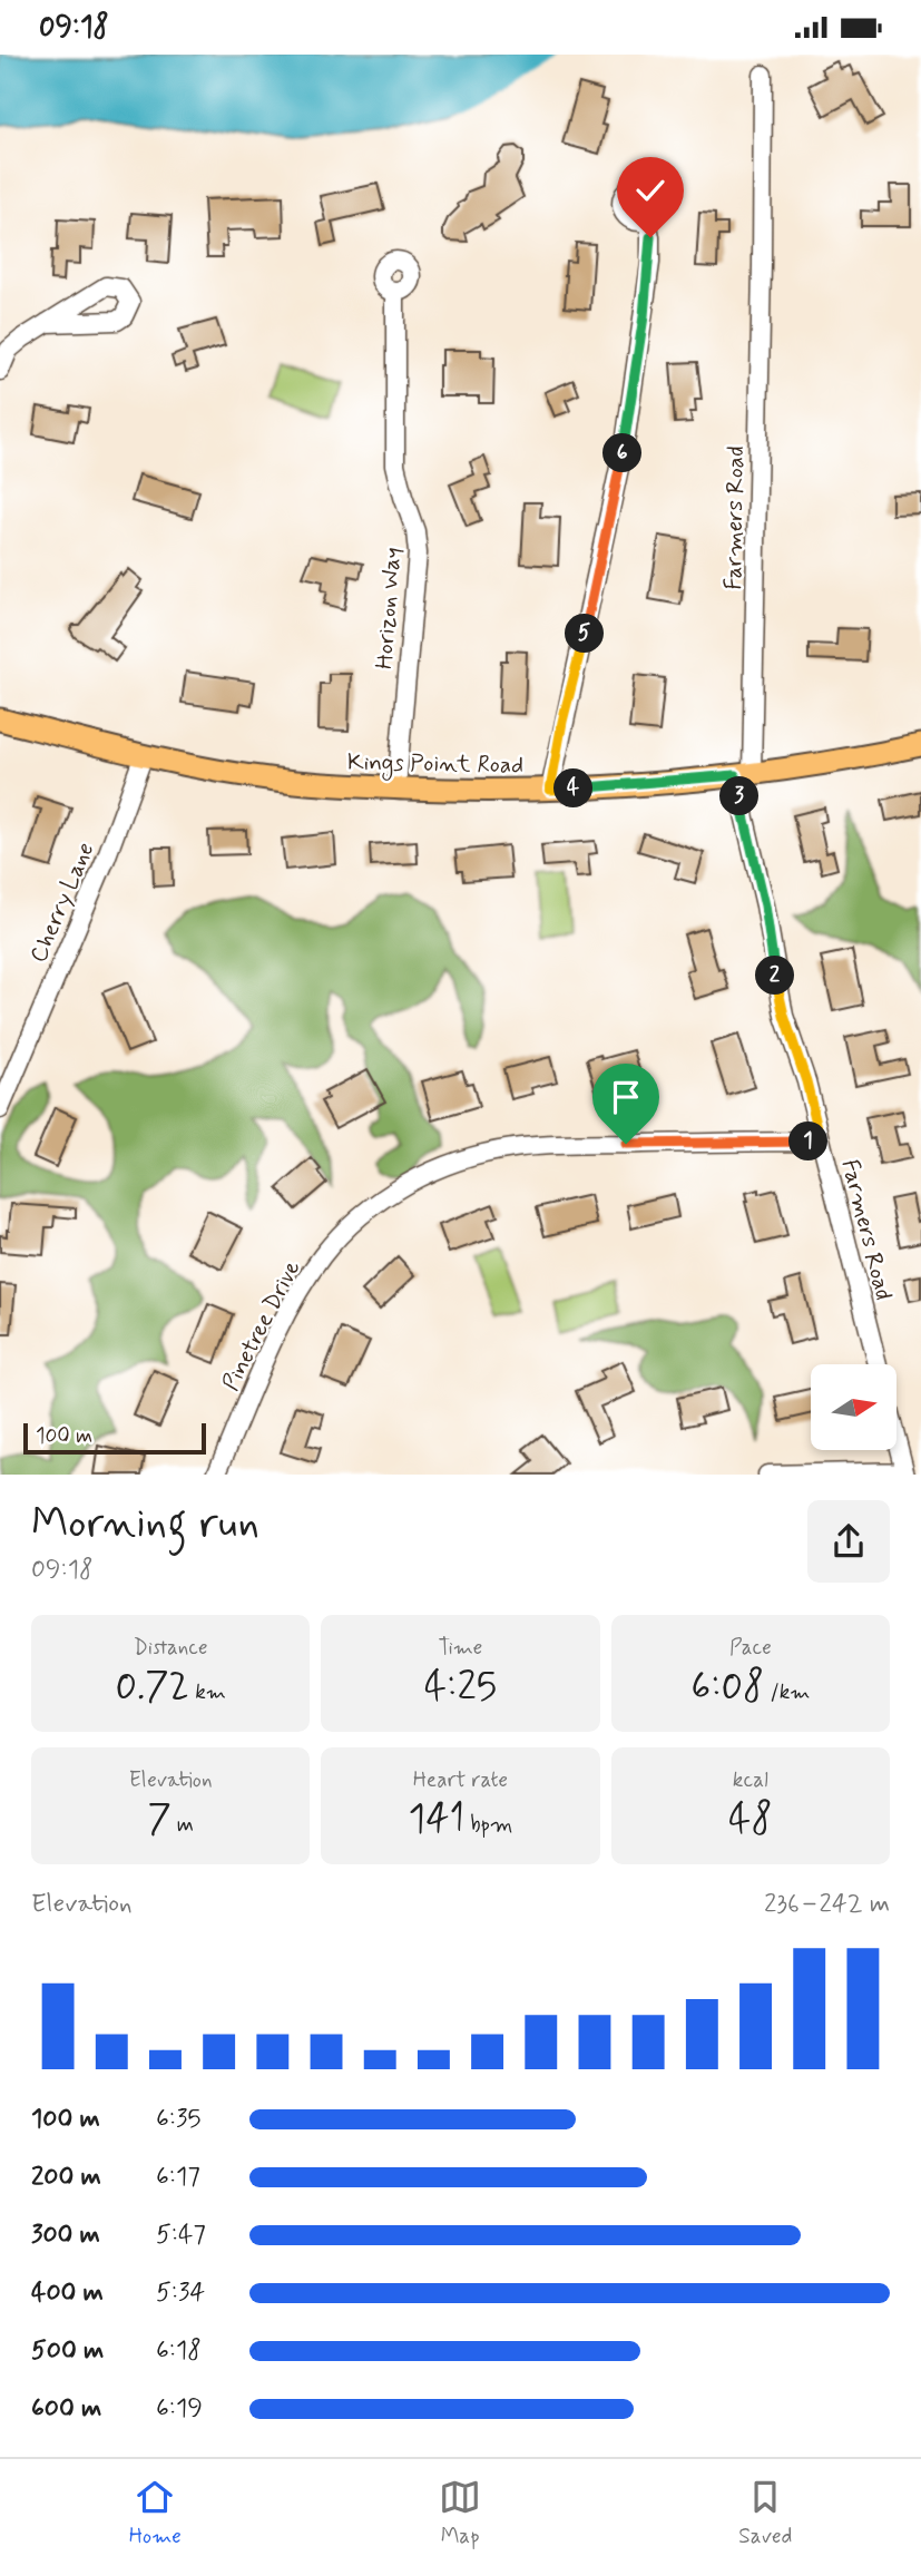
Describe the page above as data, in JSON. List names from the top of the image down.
{
  "streets": {
    "main road": ["Kings Point Road"],
    "street": [
      "Farmers Road",
      "Horizon Way",
      "Cherry Lane",
      "Pinetree Drive"
    ]
  },
  "crossings": [
    ["Farmers Road", "Kings Point Road"],
    ["Farmers Road", "Pinetree Drive"],
    ["Horizon Way", "Kings Point Road"],
    ["Kings Point Road", "Cherry Lane"]
  ],
  "scale_bar": "100 m",
  "north": "right",
  "page": {
    "status": "09:18",
    "pins": [
      "6",
      "5",
      "4",
      "3",
      "2",
      "1"
    ],
    "scale": "100 m",
    "heading": ["Morning run", "09:18"],
    "stats": [
      ["Distance", "0.72 km"],
      ["Time", "4:25"],
      ["Pace", "6:08 /km"],
      ["Elevation", "7 m"],
      ["Heart rate", "141 bpm"],
      ["kcal", "48"]
    ],
    "chart": ["Elevation", "236–242 m"],
    "list": [
      {
        "name": "100 m",
        "note": "6:35"
      },
      {
        "name": "200 m",
        "note": "6:17"
      },
      {
        "name": "300 m",
        "note": "5:47"
      },
      {
        "name": "400 m",
        "note": "5:34"
      },
      {
        "name": "500 m",
        "note": "6:18"
      },
      {
        "name": "600 m",
        "note": "6:19"
      }
    ],
    "tabs": ["Home", "Map", "Saved"]
  }
}
